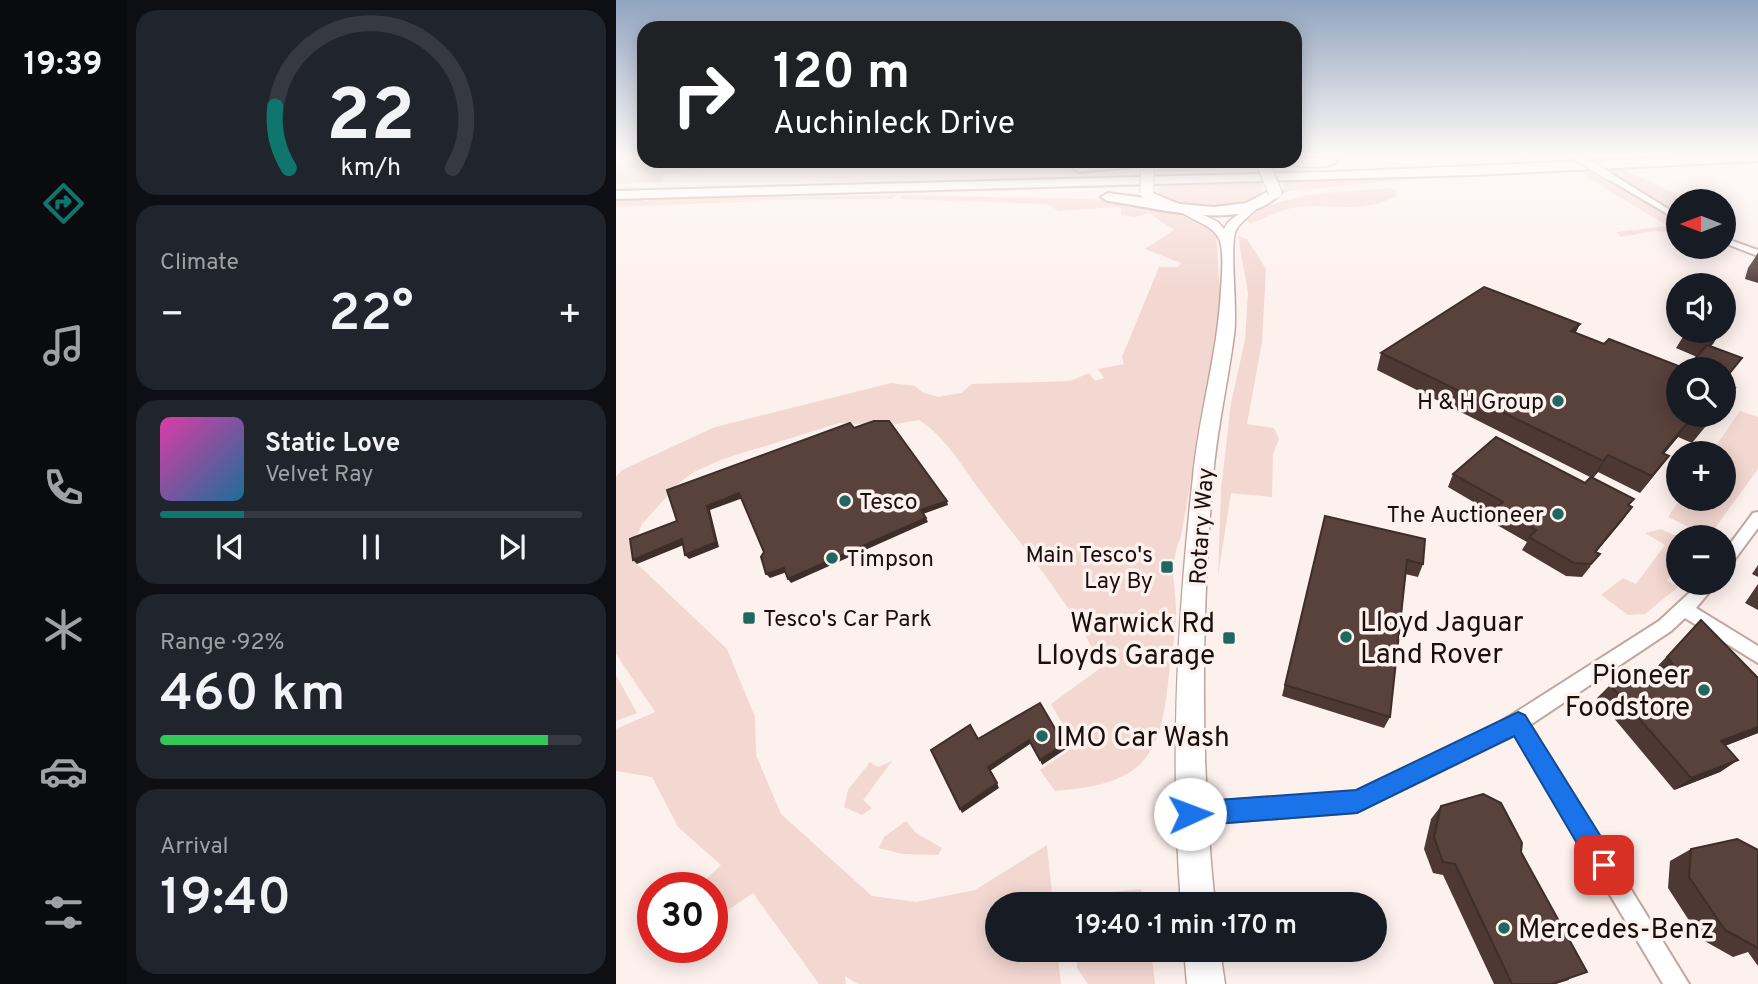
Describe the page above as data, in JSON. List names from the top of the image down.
{
  "streets": {
    "main road": ["Rotary Way"]
  },
  "places": {
    "other": [
      "H & H Group",
      "Tesco",
      "The Auctioneer",
      "Timpson",
      "Lloyd Jaguar Land Rover",
      "Pioneer Foodstore",
      "IMO Car Wash",
      "Mercedes-Benz"
    ],
    "transit": ["Main Tesco's Lay By", "Tesco's Car Park", "Warwick Rd Lloyds Garage"]
  },
  "north": "left",
  "page": {
    "tabs": "19:39",
    "turn": ["120 m", "Auchinleck Drive"],
    "map_buttons": ["+", "−"],
    "tile": [
      "Climate",
      ["Range · 92%", "460 km"],
      ["Arrival", "19:40"]
    ],
    "heat": ["−", "22°", "+"],
    "song": ["Static Love", "Velvet Ray"],
    "limit": "30",
    "trip": "19:40 · 1 min · 170 m",
    "gauge": ["22", "km/h"]
  }
}
